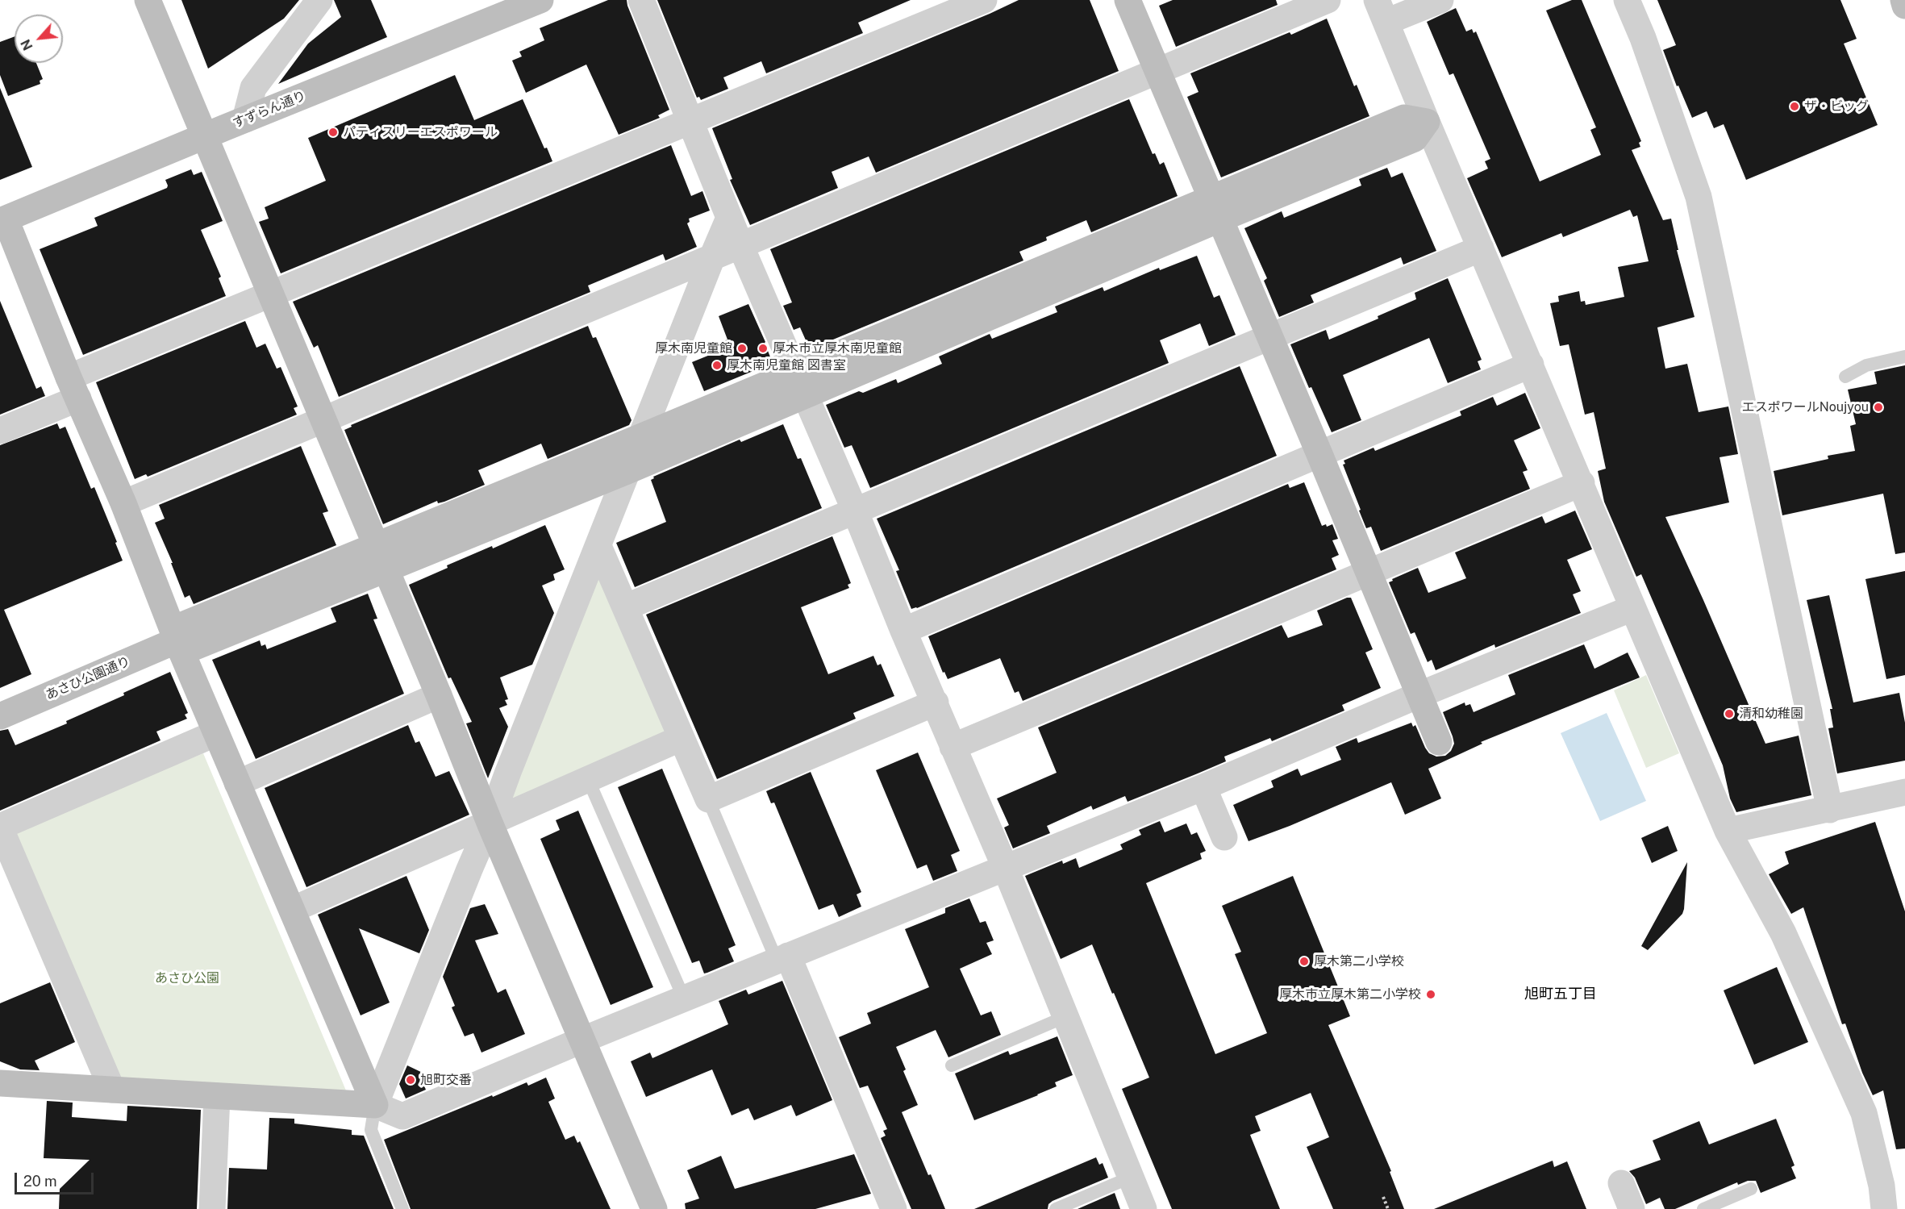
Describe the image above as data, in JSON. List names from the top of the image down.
{
  "streets": {
    "street": ["すずらん通り", "あさひ公園通り"]
  },
  "districts": ["旭町五丁目"],
  "parks": ["あさひ公園"],
  "places": [
    "ザ・ビッグ",
    "パティスリーエスポワール",
    "厚木南児童館",
    "厚木市立厚木南児童館",
    "厚木南児童館 図書室",
    "エスポワールNoujyou",
    "清和幼稚園",
    "厚木第二小学校",
    "厚木市立厚木第二小学校",
    "旭町交番"
  ],
  "scale_bar": "20 m",
  "north": "bottom left"
}
